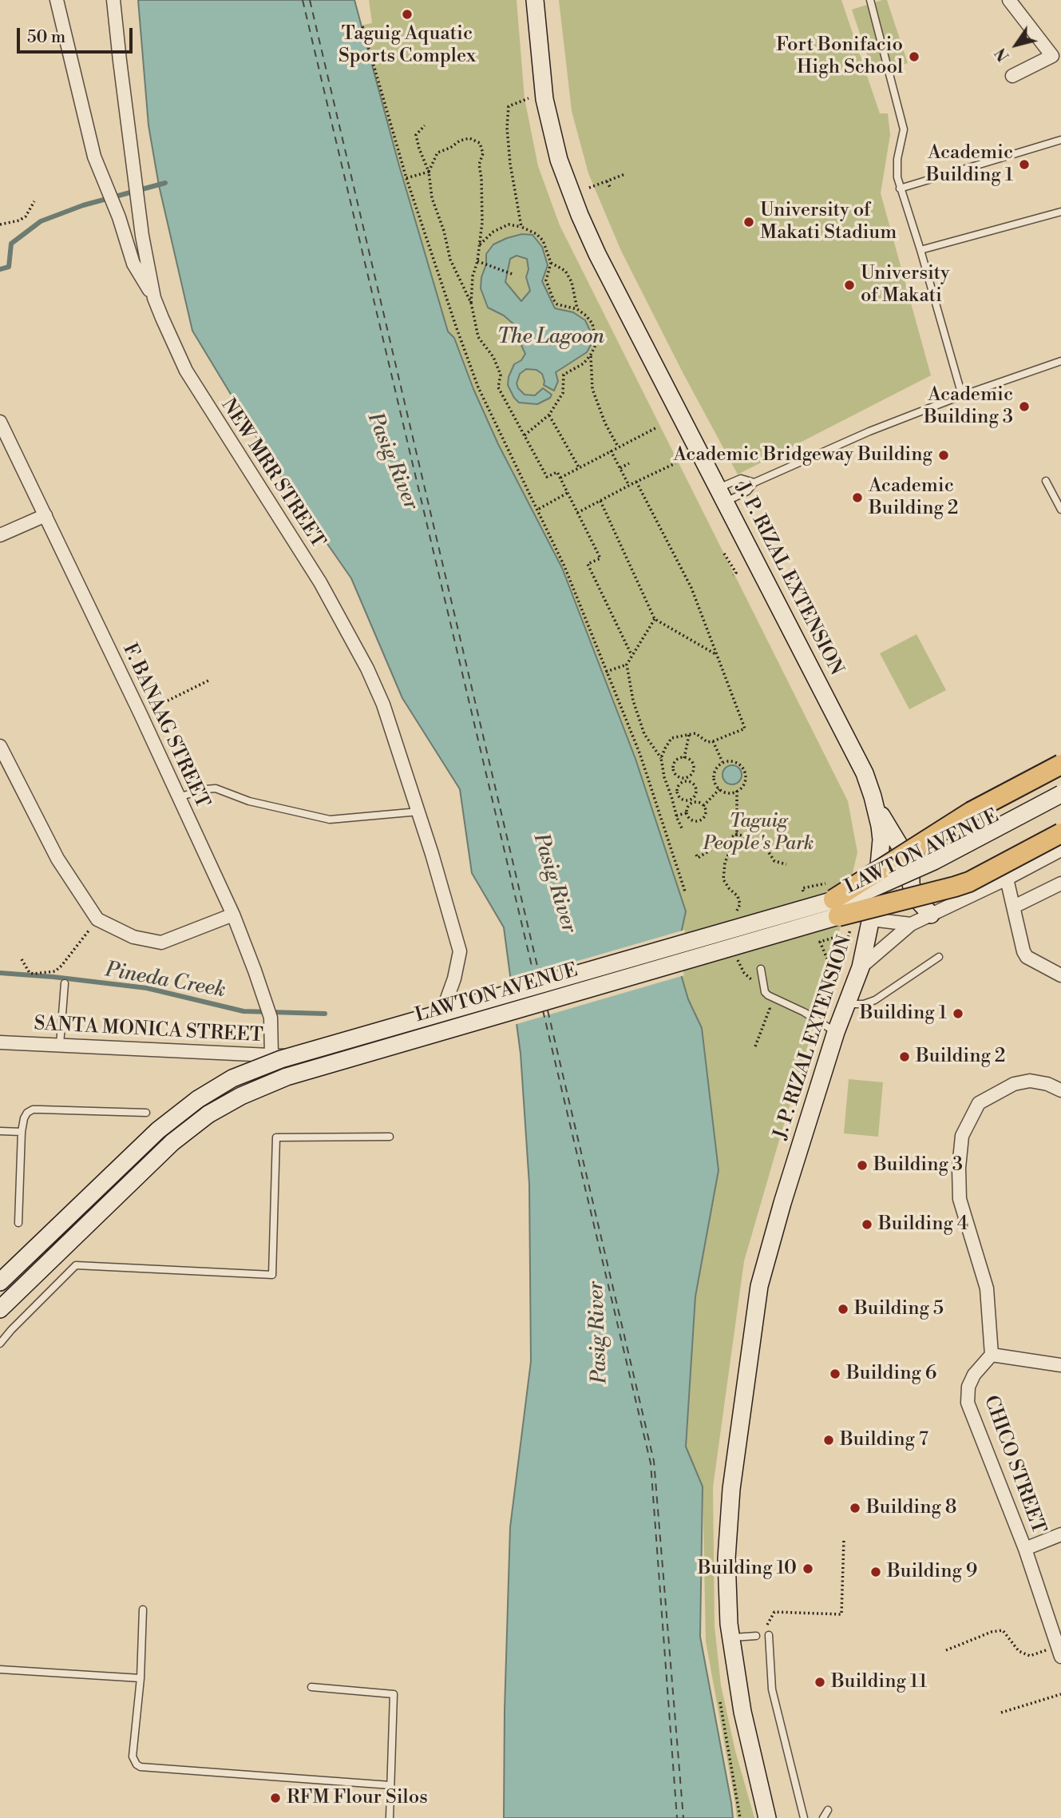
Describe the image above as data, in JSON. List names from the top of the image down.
{
  "streets": {
    "main road": ["J. P. RIZAL EXTENSION", "LAWTON AVENUE"],
    "street": [
      "NEW MRR STREET",
      "F. BANAAG STREET",
      "SANTA MONICA STREET",
      "CHICO STREET"
    ]
  },
  "crossings": [
    ["NEW MRR STREET", "SANTA MONICA STREET"],
    ["J. P. RIZAL EXTENSION", "LAWTON AVENUE"],
    ["F. BANAAG STREET", "SANTA MONICA STREET"]
  ],
  "water": ["The Lagoon", "Pasig River", "Pineda Creek"],
  "parks": ["Taguig People's Park"],
  "places": [
    "Taguig Aquatic Sports Complex",
    "Fort Bonifacio High School",
    "Academic Building 1",
    "University of Makati Stadium",
    "University of Makati",
    "Academic Building 3",
    "Academic Bridgeway Building",
    "Academic Building 2",
    "Building 1",
    "Building 2",
    "Building 3",
    "Building 4",
    "Building 5",
    "Building 6",
    "Building 7",
    "Building 8",
    "Building 10",
    "Building 9",
    "Building 11",
    "RFM Flour Silos"
  ],
  "scale_bar": "50 m",
  "north": "bottom left"
}
